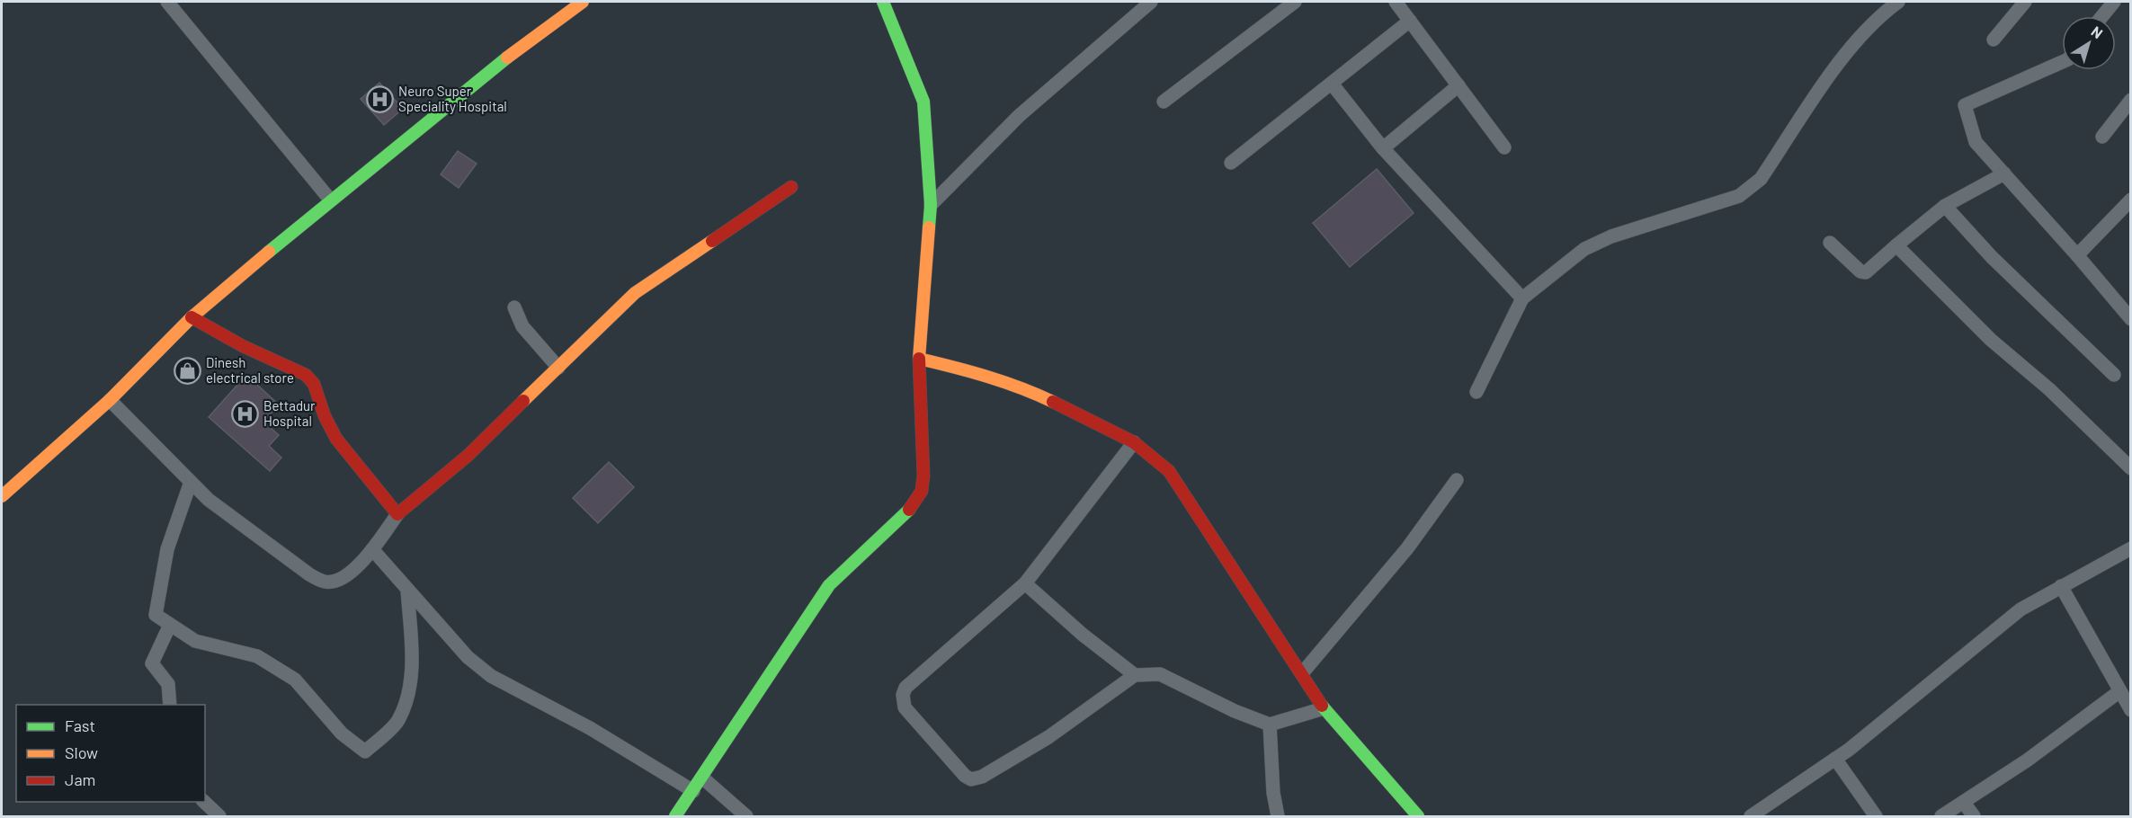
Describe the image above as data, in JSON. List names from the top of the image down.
{
  "places": {
    "hospital": ["Neuro Super Speciality Hospital", "Bettadur Hospital"],
    "shop": ["Dinesh electrical store"]
  },
  "legend": ["Fast", "Slow", "Jam"],
  "north": "top right"
}
